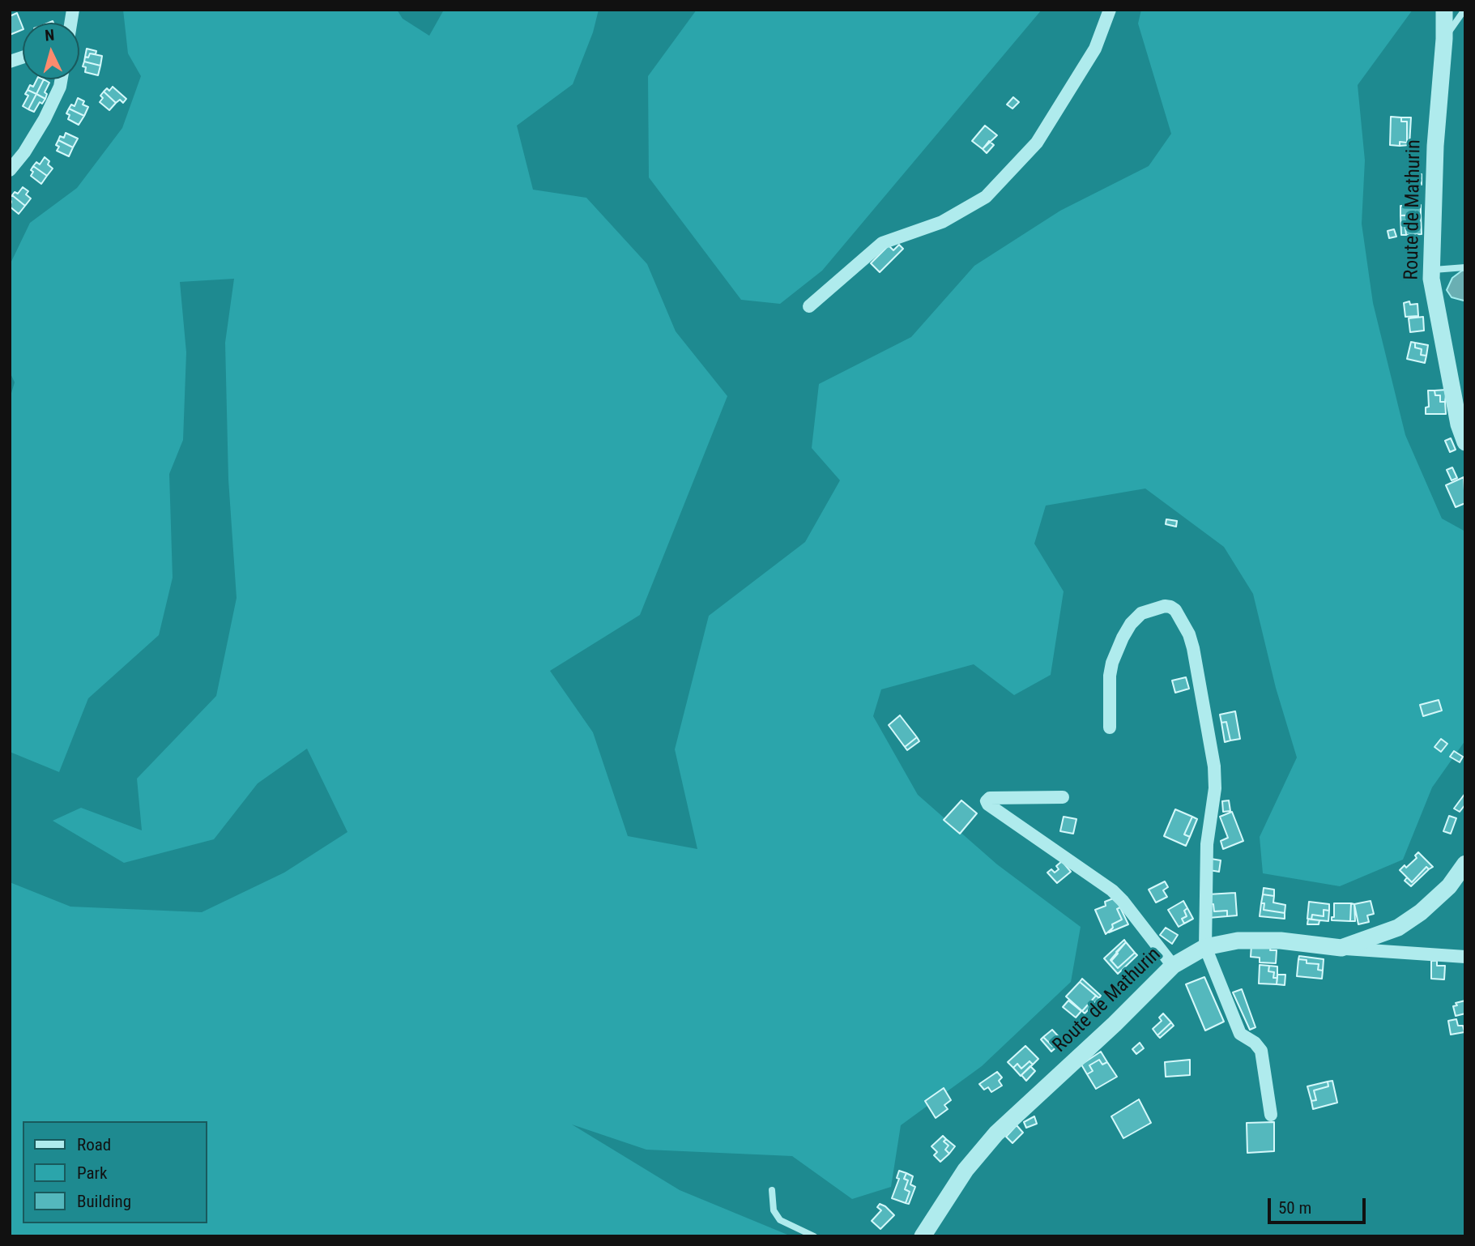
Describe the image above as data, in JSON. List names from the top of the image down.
{
  "streets": {
    "street": ["Route de Mathurin"]
  },
  "legend": ["Road", "Park", "Building"],
  "scale_bar": "50 m",
  "north": "top"
}
